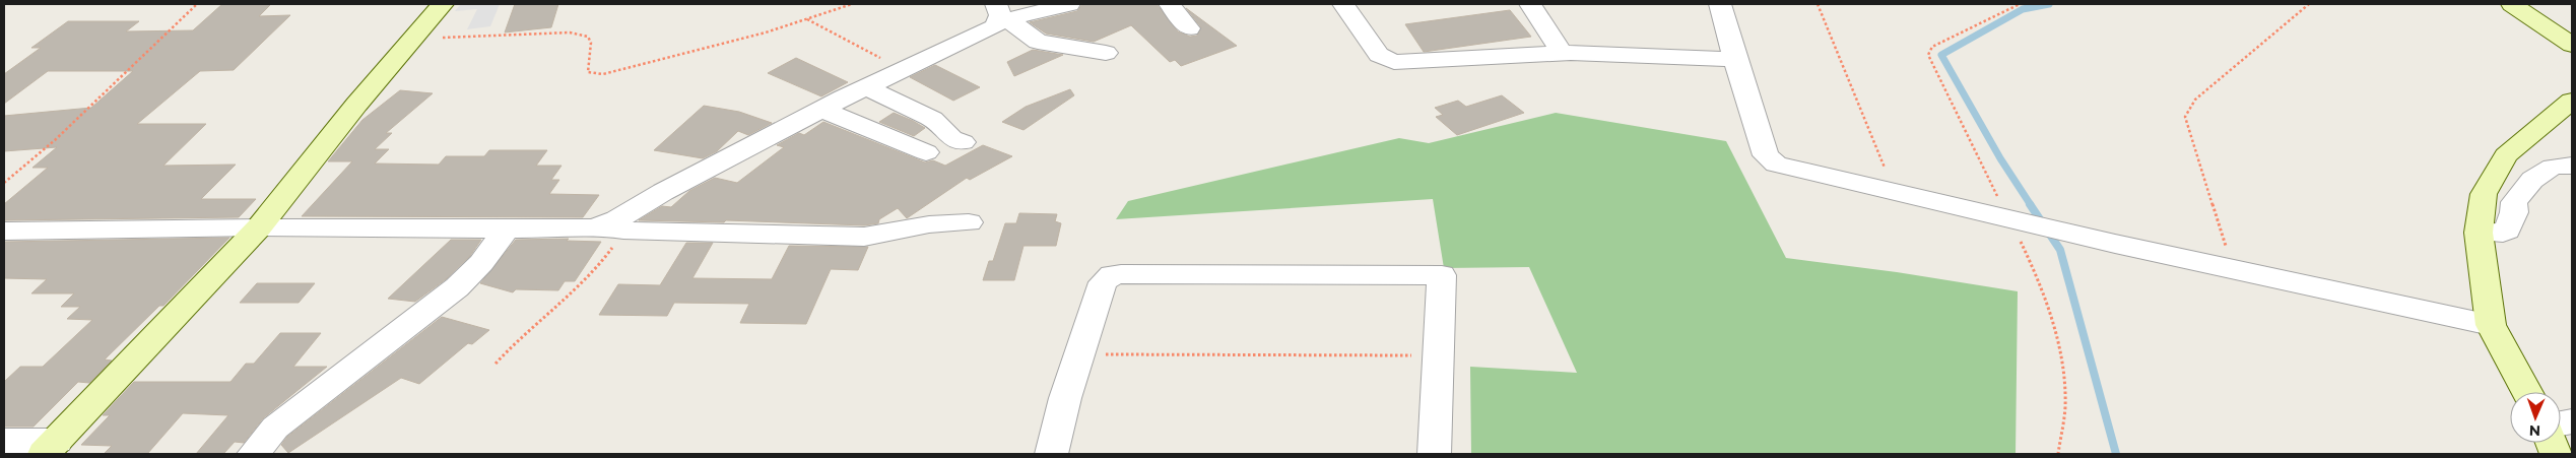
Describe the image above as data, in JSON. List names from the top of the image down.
{
  "north": "bottom"
}
